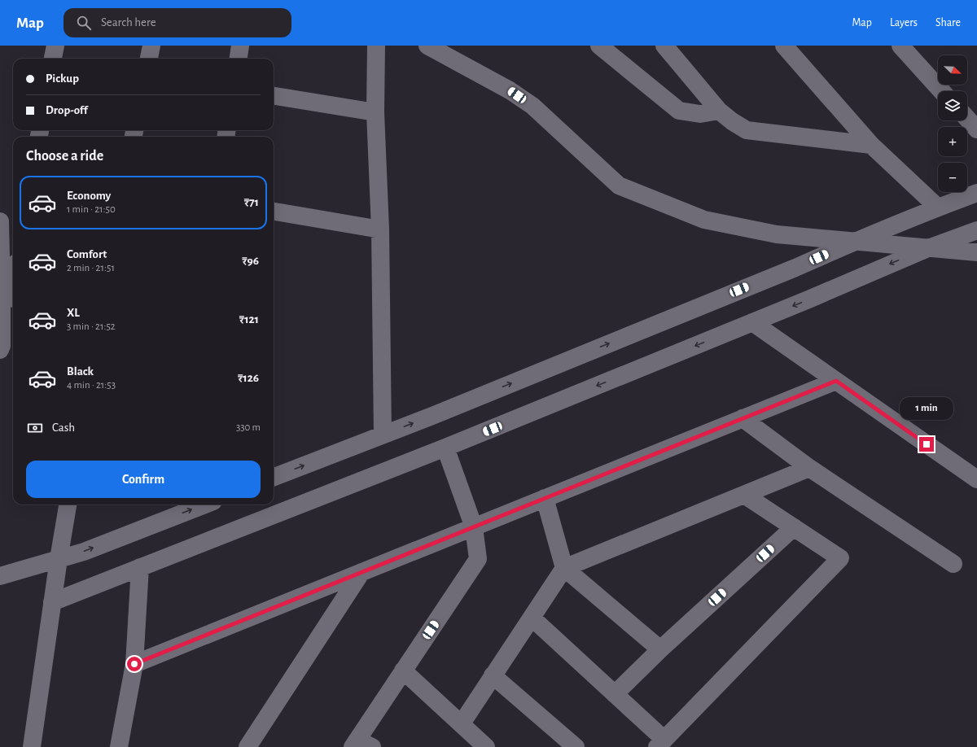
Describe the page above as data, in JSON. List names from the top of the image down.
{
  "north": "bottom right",
  "page": {
    "header": "Map",
    "search": "Search here",
    "nav": ["Map", "Layers", "Share"],
    "map_buttons": ["+", "−"],
    "banner": ["Pickup", "Drop-off"],
    "heading": "Choose a ride",
    "list": [
      {
        "name": "Economy",
        "note": "1 min · 21:50",
        "value": "₹71"
      },
      {
        "name": "Comfort",
        "note": "2 min · 21:51",
        "value": "₹96"
      },
      {
        "name": "XL",
        "note": "3 min · 21:52",
        "value": "₹121"
      },
      {
        "name": "Black",
        "note": "4 min · 21:53",
        "value": "₹126"
      }
    ],
    "bubble": "1 min",
    "pay": ["Cash", "330 m"],
    "buttons": "Confirm"
  }
}
